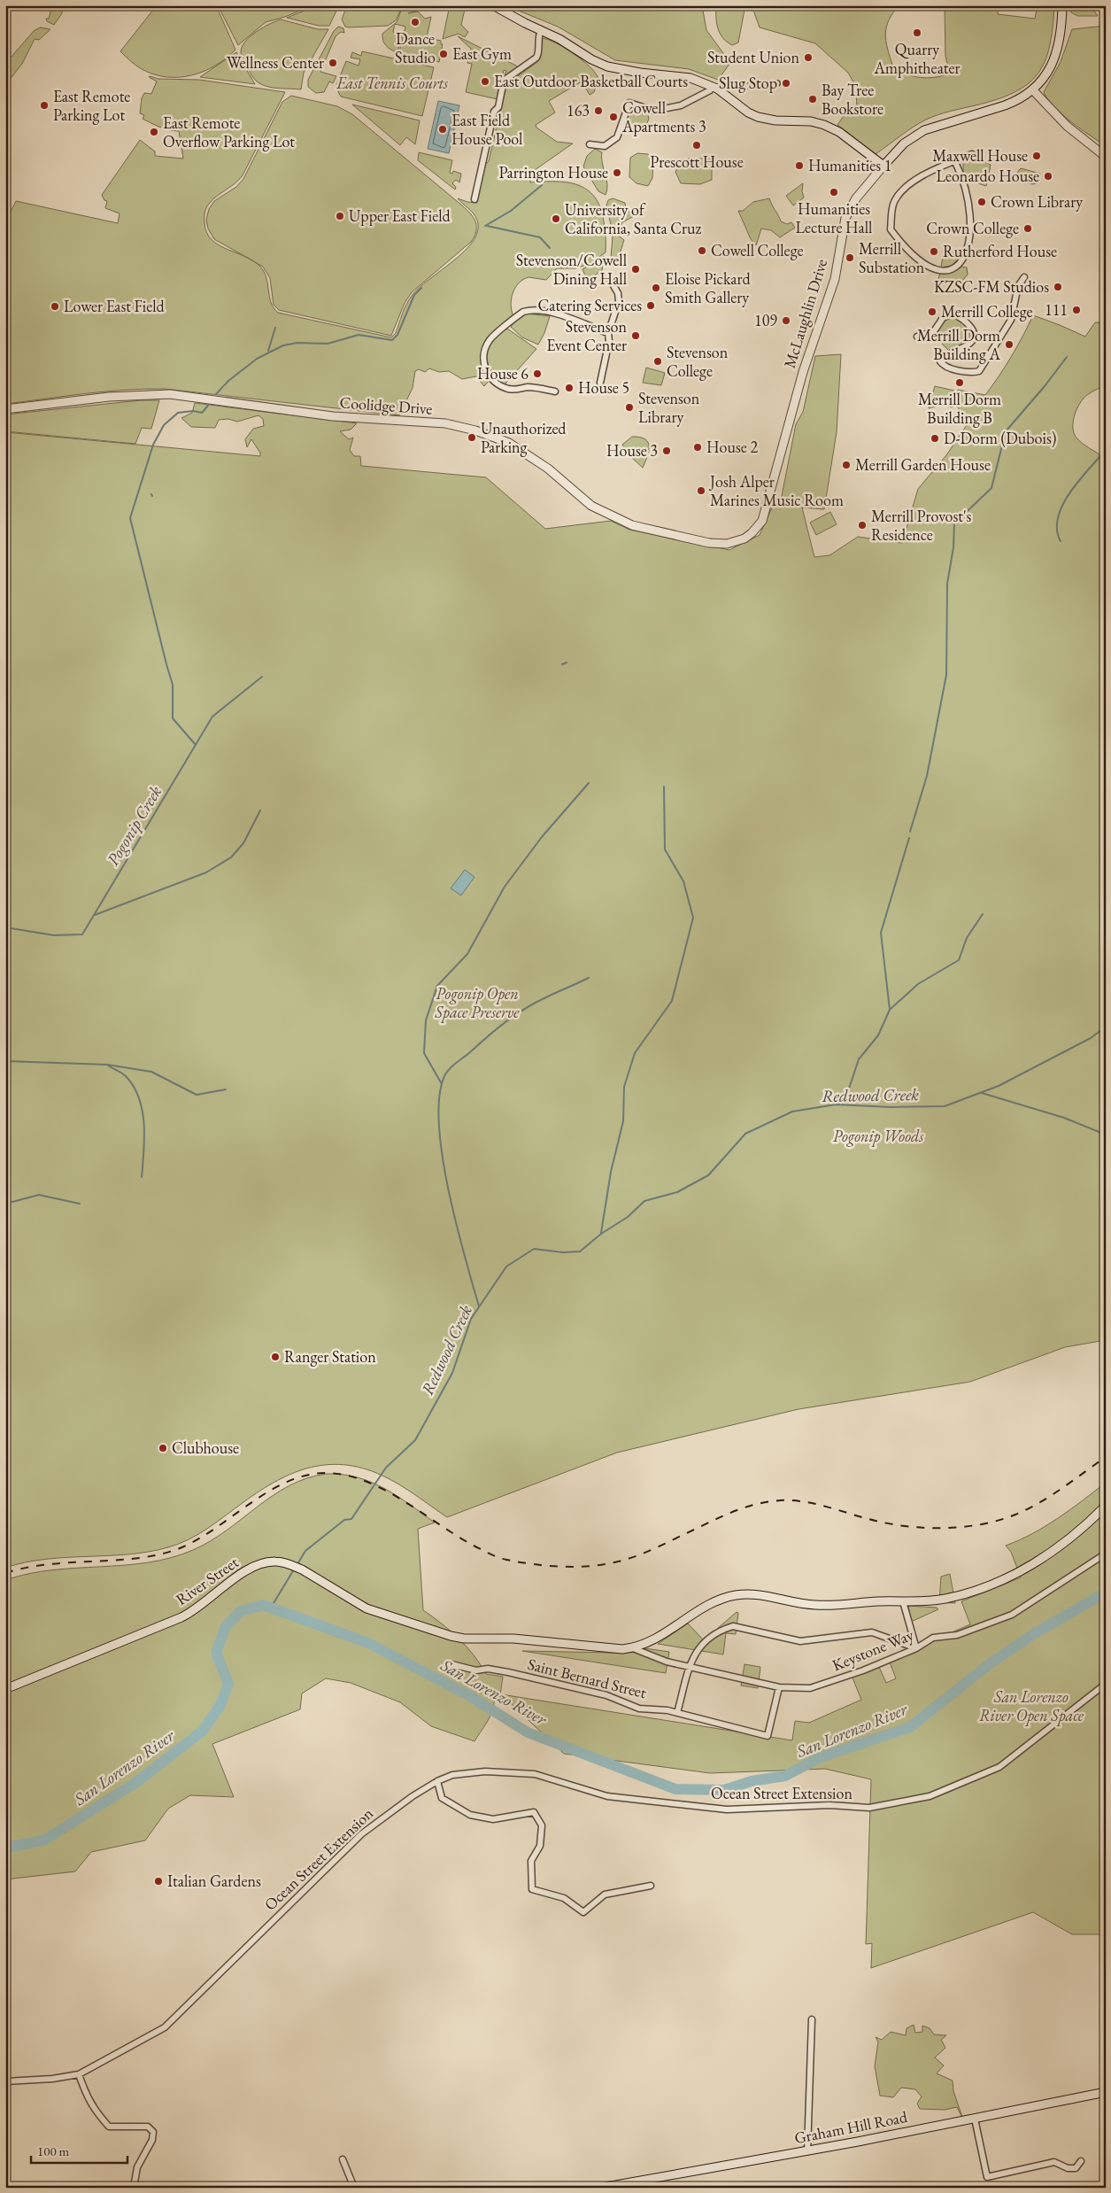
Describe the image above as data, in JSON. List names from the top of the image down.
{
  "streets": {
    "main road": [
      "McLaughlin Drive",
      "Coolidge Drive",
      "River Street",
      "Graham Hill Road"
    ],
    "street": ["Keystone Way", "Saint Bernard Street", "Ocean Street Extension"]
  },
  "crossings": [
    ["McLaughlin Drive", "Coolidge Drive"],
    ["River Street", "Keystone Way"],
    ["Keystone Way", "Saint Bernard Street"]
  ],
  "water": ["Pogonip Creek", "Redwood Creek", "San Lorenzo River"],
  "parks": [
    "East Tennis Courts",
    "Pogonip Open Space Preserve",
    "Pogonip Woods",
    "San Lorenzo River Open Space"
  ],
  "places": [
    "Dance Studio",
    "Quarry Amphitheater",
    "East Gym",
    "Student Union",
    "Wellness Center",
    "East Outdoor Basketball Courts",
    "Slug Stop",
    "Bay Tree Bookstore",
    "East Remote Parking Lot",
    "163",
    "Cowell Apartments 3",
    "East Field House Pool",
    "East Remote Overflow Parking Lot",
    "Prescott House",
    "Maxwell House",
    "Humanities 1",
    "Parrington House",
    "Leonardo House",
    "Humanities Lecture Hall",
    "Crown Library",
    "Upper East Field",
    "University of California, Santa Cruz",
    "Crown College",
    "Cowell College",
    "Rutherford House",
    "Merrill Substation",
    "Stevenson/Cowell Dining Hall",
    "KZSC-FM Studios",
    "Eloise Pickard Smith Gallery",
    "Catering Services",
    "Lower East Field",
    "111",
    "Merrill College",
    "109",
    "Stevenson Event Center",
    "Merrill Dorm Building A",
    "Stevenson College",
    "House 6",
    "Merrill Dorm Building B",
    "House 5",
    "Stevenson Library",
    "Unauthorized Parking",
    "D-Dorm (Dubois)",
    "House 2",
    "House 3",
    "Merrill Garden House",
    "Josh Alper Marines Music Room",
    "Merrill Provost's Residence",
    "Ranger Station",
    "Clubhouse",
    "Italian Gardens"
  ],
  "scale_bar": "100 m"
}
